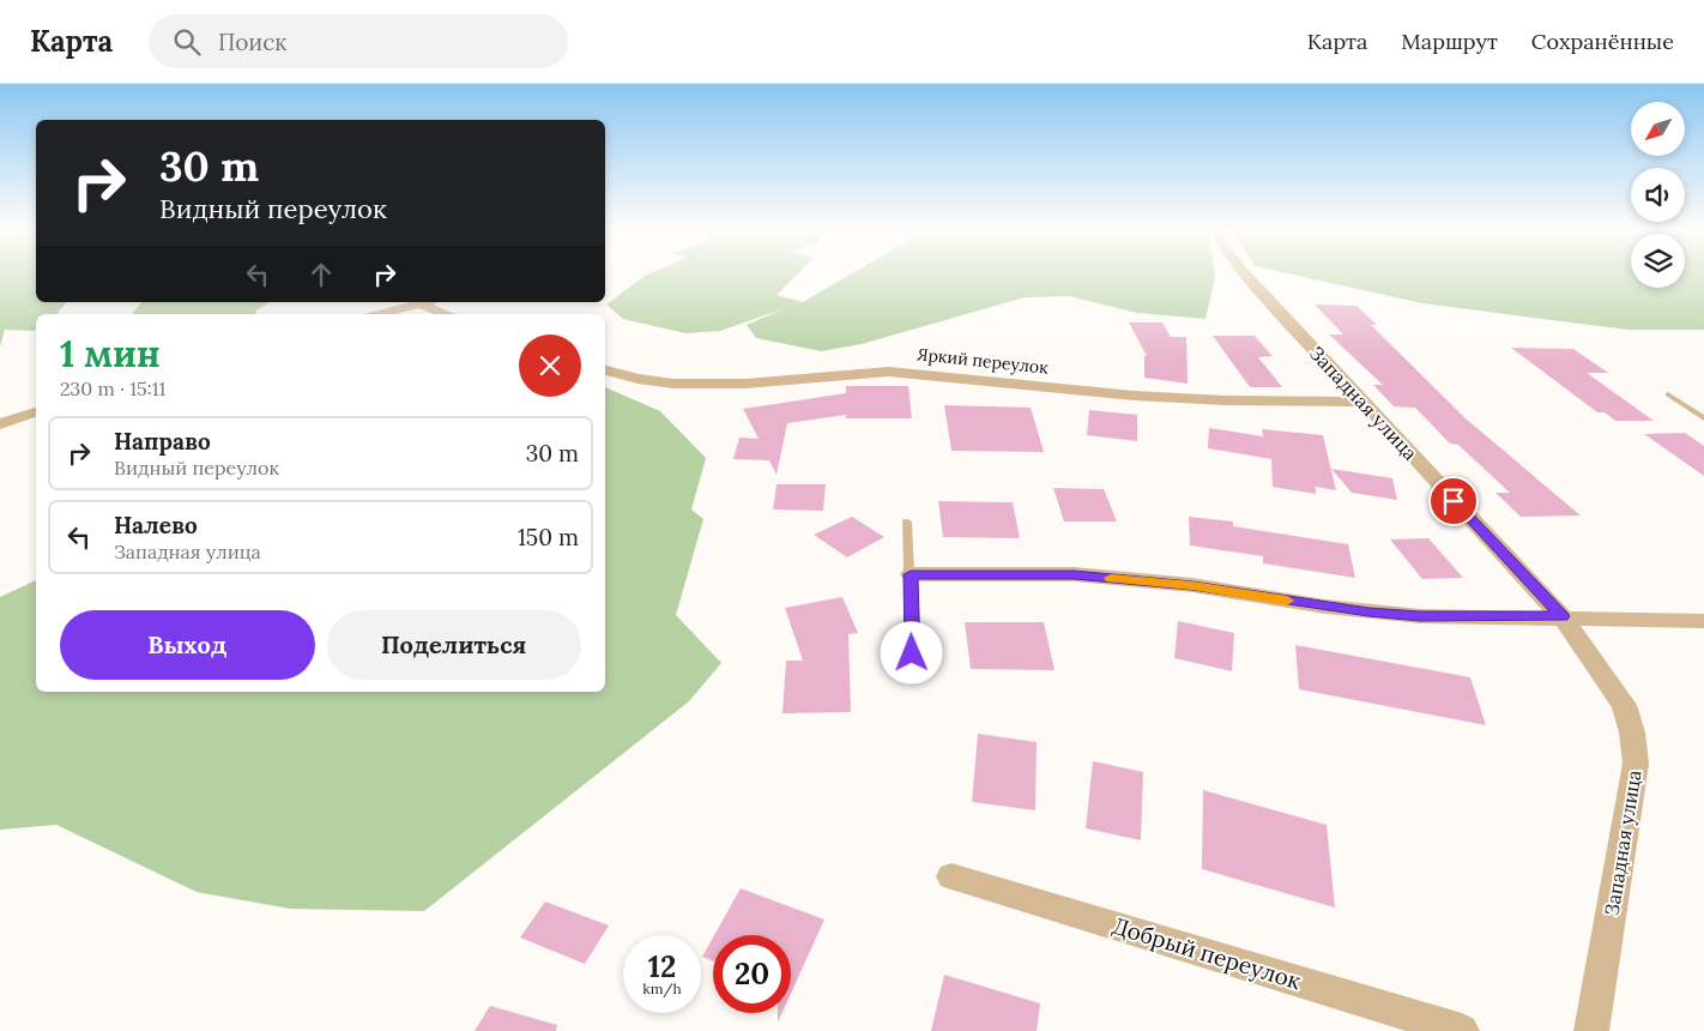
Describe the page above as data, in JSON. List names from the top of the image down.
{
  "streets": {
    "street": ["Яркий переулок", "Западная улица", "Добрый переулок"]
  },
  "crossings": [
    ["Яркий переулок", "Западная улица"]
  ],
  "north": "bottom left",
  "page": {
    "header": "Карта",
    "search": "Поиск",
    "nav": ["Карта", "Маршрут", "Сохранённые"],
    "turn": ["30 m", "Видный переулок"],
    "heading": ["1 мин", "230 m · 15:11"],
    "list": [
      {
        "name": "Направо",
        "note": "Видный переулок",
        "value": "30 m"
      },
      {
        "name": "Налево",
        "note": "Западная улица",
        "value": "150 m"
      }
    ],
    "buttons": ["Выход", "Поделиться"],
    "speed": "12 km/h",
    "limit": "20"
  }
}
